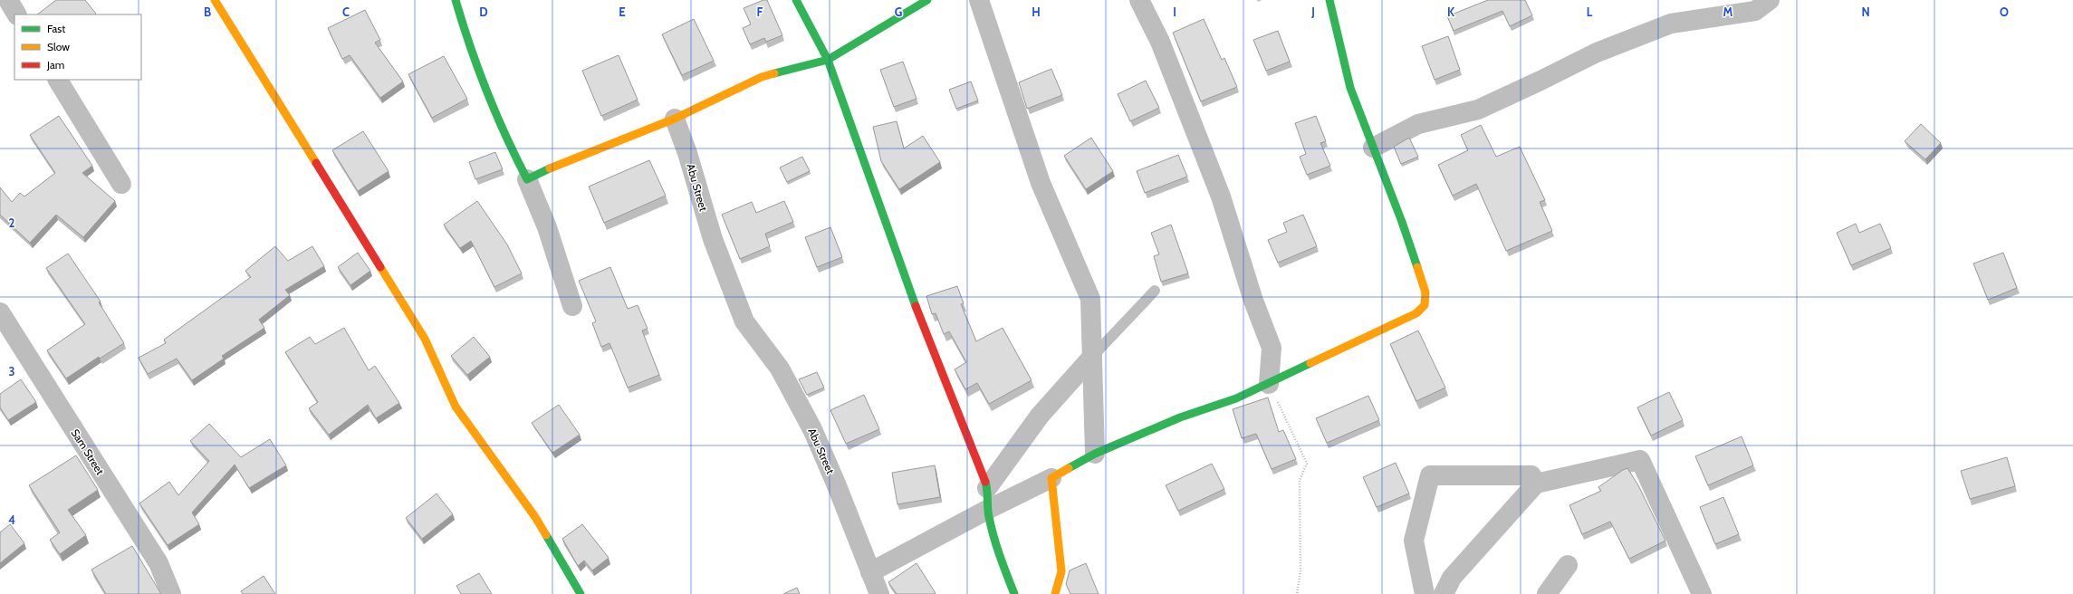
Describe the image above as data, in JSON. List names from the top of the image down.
{
  "streets": {
    "street": ["Abu Street", "Sam Street"]
  },
  "legend": ["Fast", "Slow", "Jam"],
  "grid": {
    "columns": [
      "B",
      "C",
      "D",
      "E",
      "F",
      "G",
      "H",
      "I",
      "J",
      "K",
      "L",
      "M",
      "N",
      "O"
    ],
    "rows": ["2", "3", "4"]
  }
}
